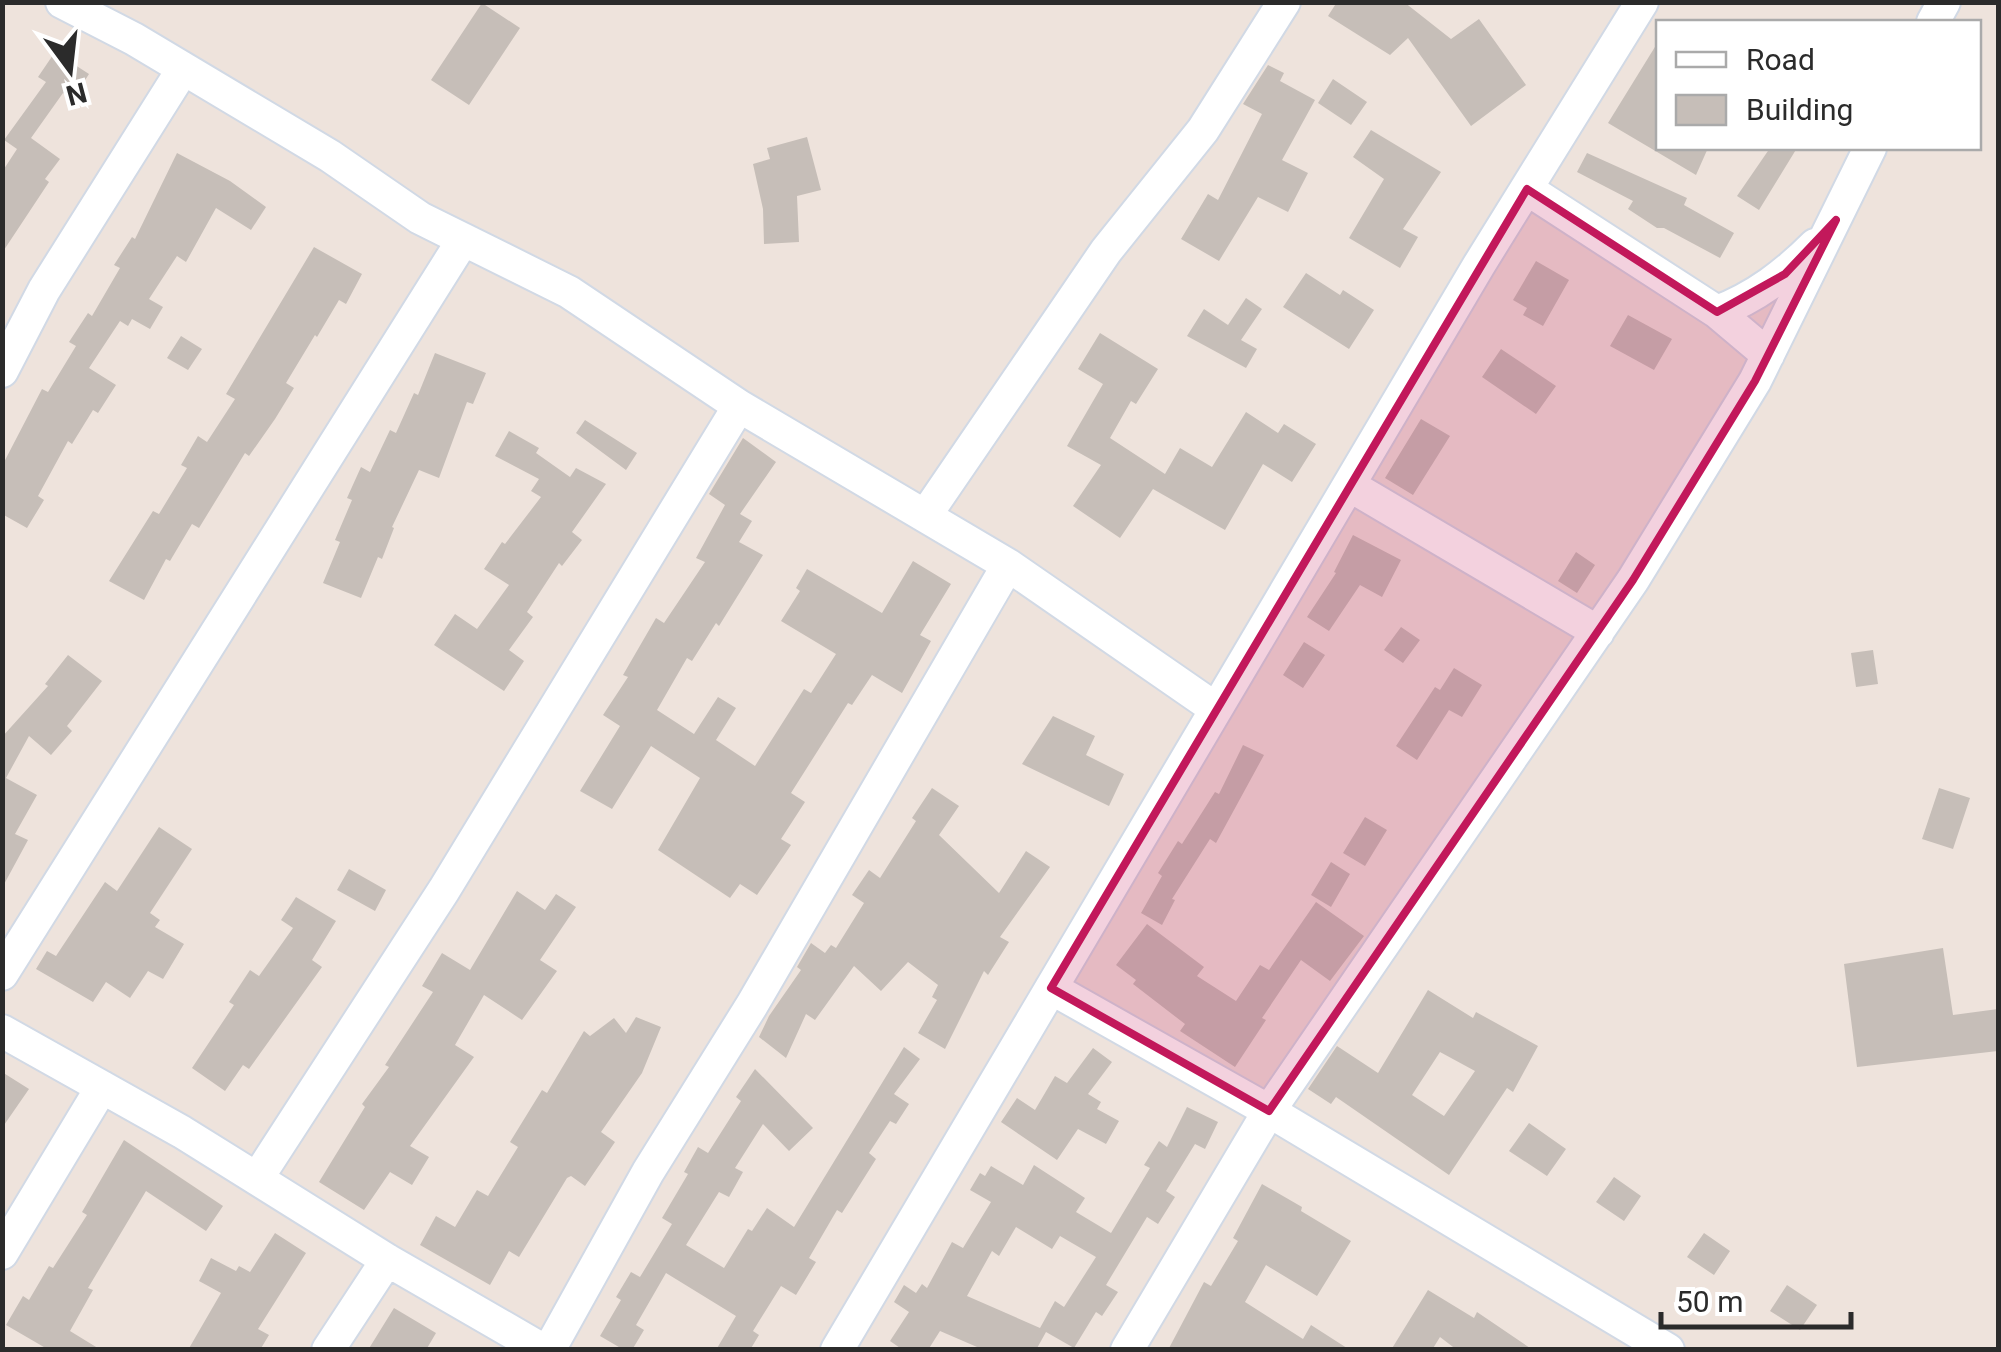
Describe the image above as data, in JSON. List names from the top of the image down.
{
  "legend": ["Road", "Building"],
  "scale_bar": "50 m",
  "north": "bottom"
}
